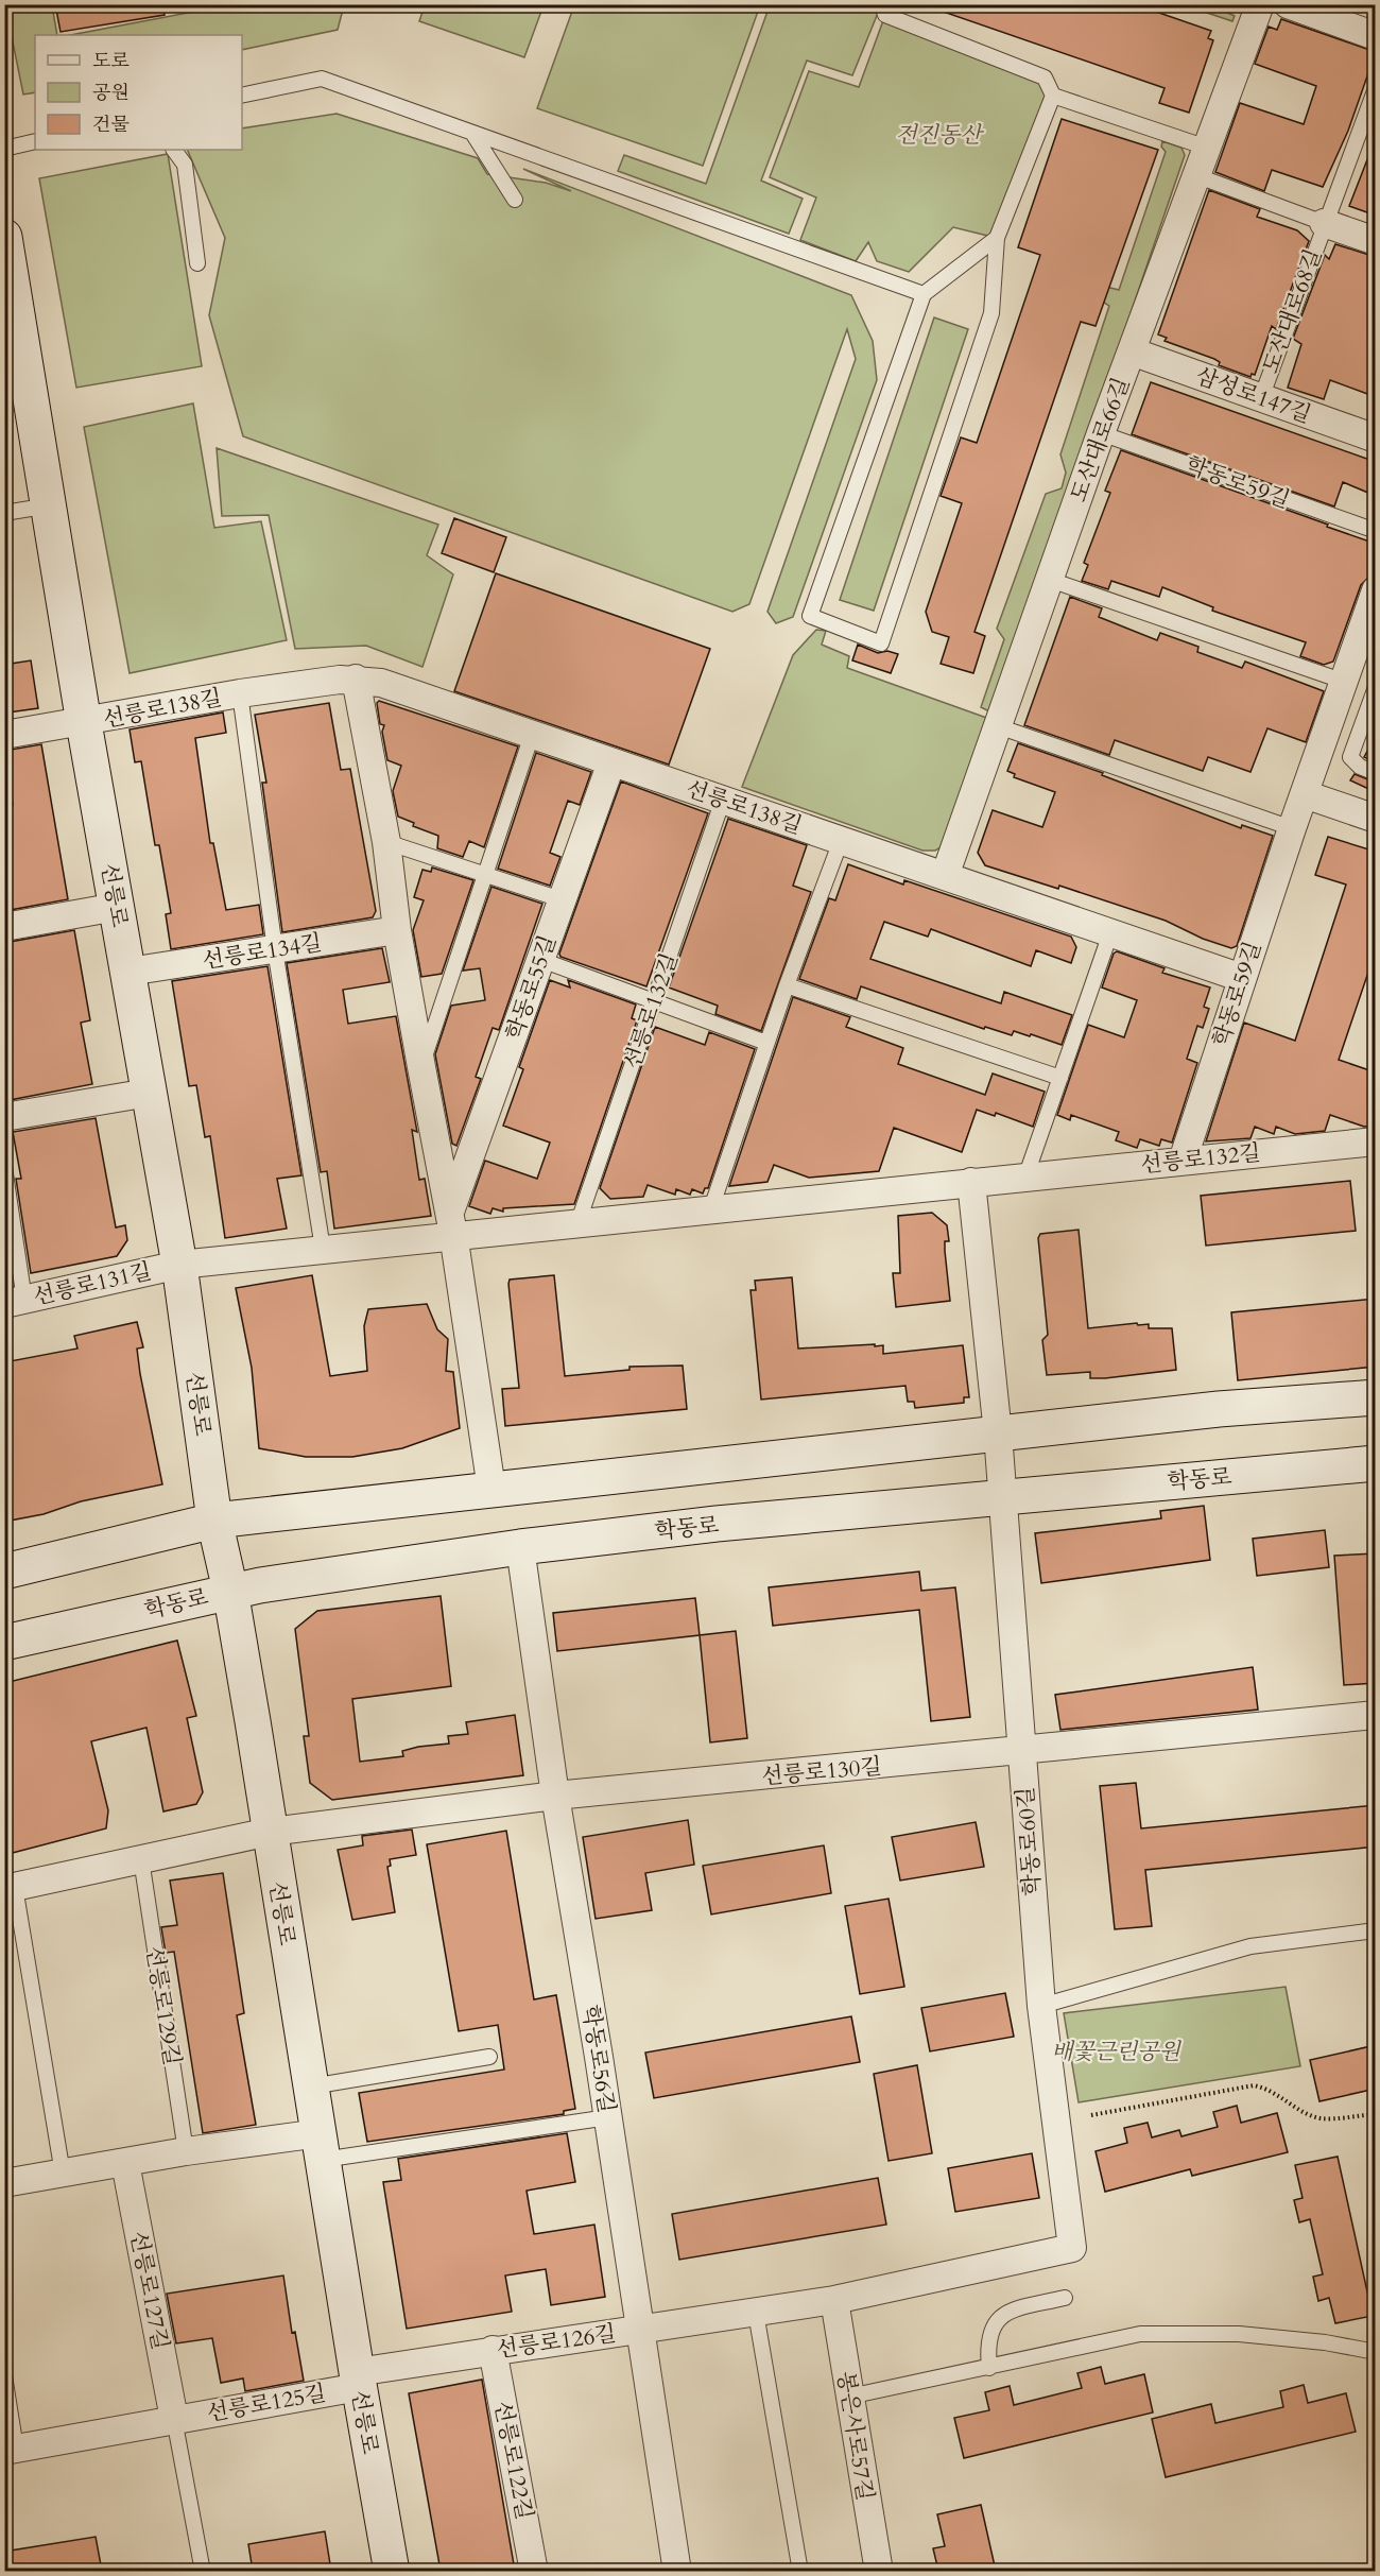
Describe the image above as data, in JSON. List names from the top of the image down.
{
  "streets": {
    "main road": ["선릉로", "학동로"],
    "street": [
      "도산대로68길",
      "삼성로147길",
      "도산대로66길",
      "학동로59길",
      "선릉로138길",
      "선릉로134길",
      "학동로55길",
      "선릉로132길",
      "선릉로131길",
      "선릉로130길",
      "학동로60길",
      "학동로56길",
      "선릉로127길",
      "선릉로126길",
      "선릉로125길",
      "봉은사로57길",
      "선릉로122길"
    ],
    "lane": ["선릉로129길"]
  },
  "crossings": [
    ["도산대로68길", "삼성로147길"],
    ["삼성로147길", "도산대로66길"],
    ["도산대로66길", "학동로59길"],
    ["도산대로66길", "선릉로138길"],
    ["학동로59길", "선릉로138길"],
    ["학동로59길", "선릉로132길"],
    ["선릉로138길", "선릉로"],
    ["선릉로138길", "선릉로134길"],
    ["선릉로138길", "학동로55길"],
    ["선릉로138길", "선릉로132길"],
    ["선릉로", "선릉로134길"],
    ["선릉로", "선릉로132길"],
    ["선릉로", "선릉로131길"],
    ["선릉로", "학동로"],
    ["선릉로", "선릉로130길"],
    ["선릉로", "선릉로126길"],
    ["선릉로", "선릉로125길"],
    ["선릉로134길", "학동로55길"],
    ["학동로55길", "선릉로132길"],
    ["선릉로132길", "선릉로131길"],
    ["학동로", "학동로60길"],
    ["학동로", "학동로56길"],
    ["선릉로130길", "학동로60길"],
    ["선릉로130길", "학동로56길"],
    ["학동로60길", "선릉로126길"],
    ["학동로56길", "선릉로126길"],
    ["선릉로127길", "선릉로125길"],
    ["선릉로126길", "선릉로125길"],
    ["선릉로126길", "봉은사로57길"],
    ["선릉로126길", "선릉로122길"]
  ],
  "parks": ["전진동산", "배꽃근린공원"],
  "legend": ["도로", "공원", "건물"]
}
